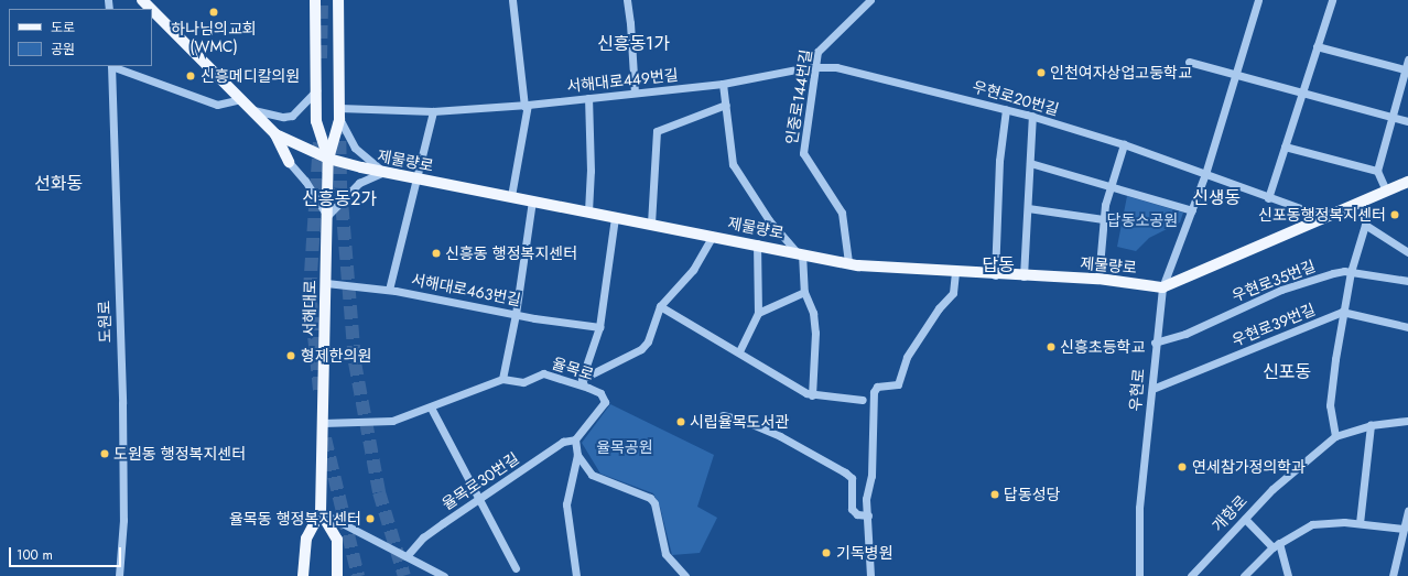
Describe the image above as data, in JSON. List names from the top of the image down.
{
  "streets": {
    "main road": ["제물량로", "서해대로"],
    "street": [
      "서해대로449번길",
      "인중로144번길",
      "우현로20번길",
      "우현로35번길",
      "서해대로463번길",
      "도원로",
      "우현로39번길",
      "율목로",
      "우현로",
      "율목로30번길",
      "개항로"
    ]
  },
  "crossings": [
    ["서해대로449번길", "인중로144번길"],
    ["서해대로449번길", "우현로20번길"],
    ["서해대로449번길", "서해대로"],
    ["인중로144번길", "우현로20번길"],
    ["인중로144번길", "제물량로"],
    ["우현로20번길", "우현로"],
    ["제물량로", "서해대로"],
    ["제물량로", "우현로"],
    ["우현로35번길", "우현로"],
    ["서해대로463번길", "서해대로"],
    ["서해대로", "율목로"],
    ["우현로39번길", "우현로"],
    ["율목로", "율목로30번길"]
  ],
  "districts": [
    "신흥동1가",
    "선화동",
    "신생동",
    "신흥동2가",
    "답동",
    "신포동"
  ],
  "parks": ["답동소공원", "율목공원"],
  "places": [
    "하나님의교회 (WMC)",
    "인천여자상업고둥학교",
    "신흥메디칼의원",
    "신포동행정복지센터",
    "신흥동 행정복지센터",
    "신흥초등학교",
    "형제한의원",
    "시립율목도서관",
    "도원동 행정복지센터",
    "연세참가정의학과",
    "답동성당",
    "율목동 행정복지센터",
    "기독병원"
  ],
  "legend": ["도로", "공원"],
  "scale_bar": "100 m"
}
